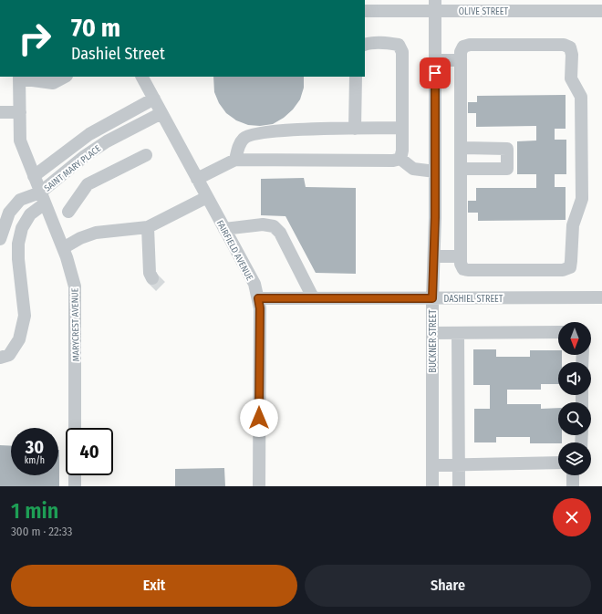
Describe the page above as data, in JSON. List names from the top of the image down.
{
  "streets": {
    "street": [
      "OLIVE STREET",
      "SAINT MARY PLACE",
      "FAIRFIELD AVENUE",
      "DASHIEL STREET",
      "MARYCREST AVENUE",
      "BUCKNER STREET"
    ]
  },
  "crossings": [
    ["OLIVE STREET", "BUCKNER STREET"],
    ["SAINT MARY PLACE", "FAIRFIELD AVENUE"],
    ["SAINT MARY PLACE", "MARYCREST AVENUE"],
    ["FAIRFIELD AVENUE", "DASHIEL STREET"],
    ["DASHIEL STREET", "BUCKNER STREET"]
  ],
  "north": "bottom",
  "page": {
    "turn": ["70 m", "Dashiel Street"],
    "speed": "30 km/h",
    "limit": "40",
    "heading": ["1 min", "300 m · 22:33"],
    "buttons": ["Exit", "Share"]
  }
}
